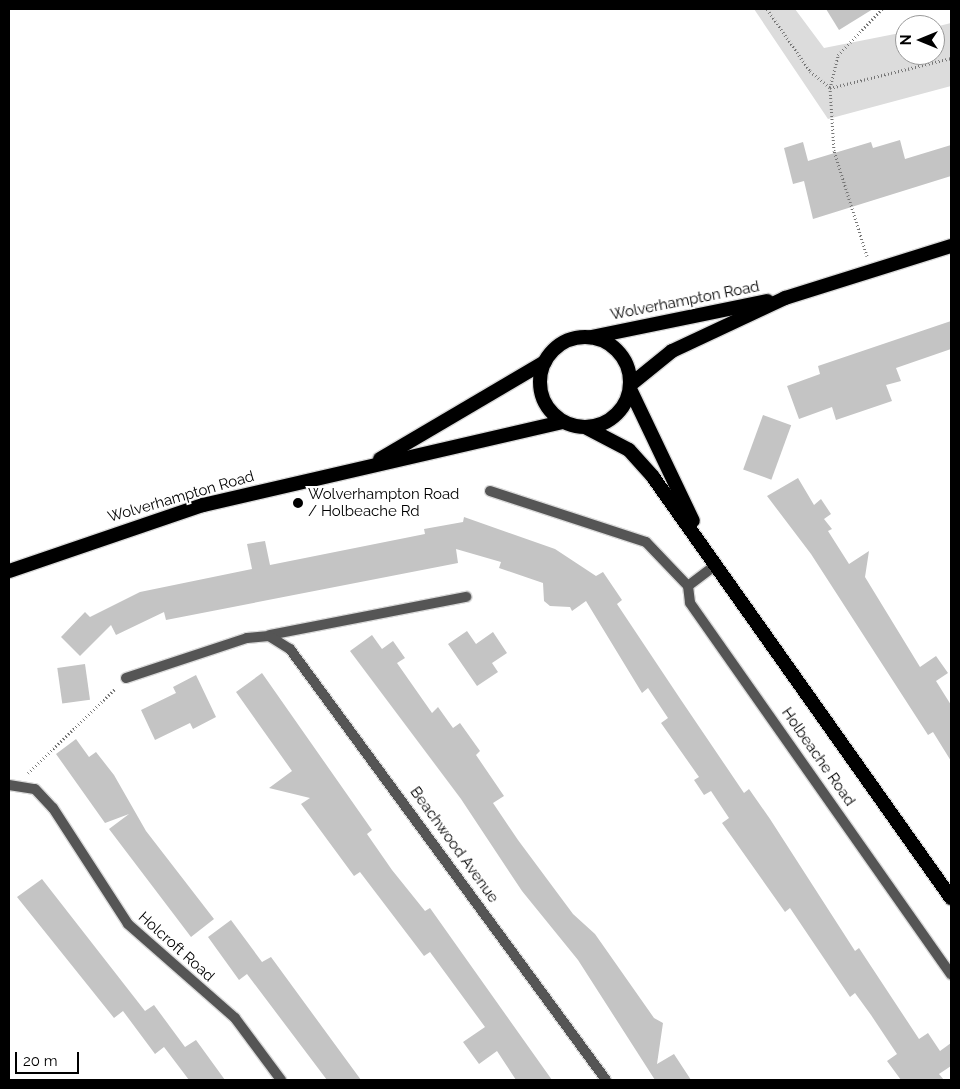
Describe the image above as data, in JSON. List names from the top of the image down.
{
  "streets": {
    "highway": ["Wolverhampton Road", "Holbeache Road"],
    "street": ["Beachwood Avenue", "Holcroft Road"]
  },
  "crossings": [
    ["Wolverhampton Road", "Holbeache Road"]
  ],
  "places": ["Wolverhampton Road / Holbeache Rd"],
  "scale_bar": "20 m",
  "north": "left"
}
